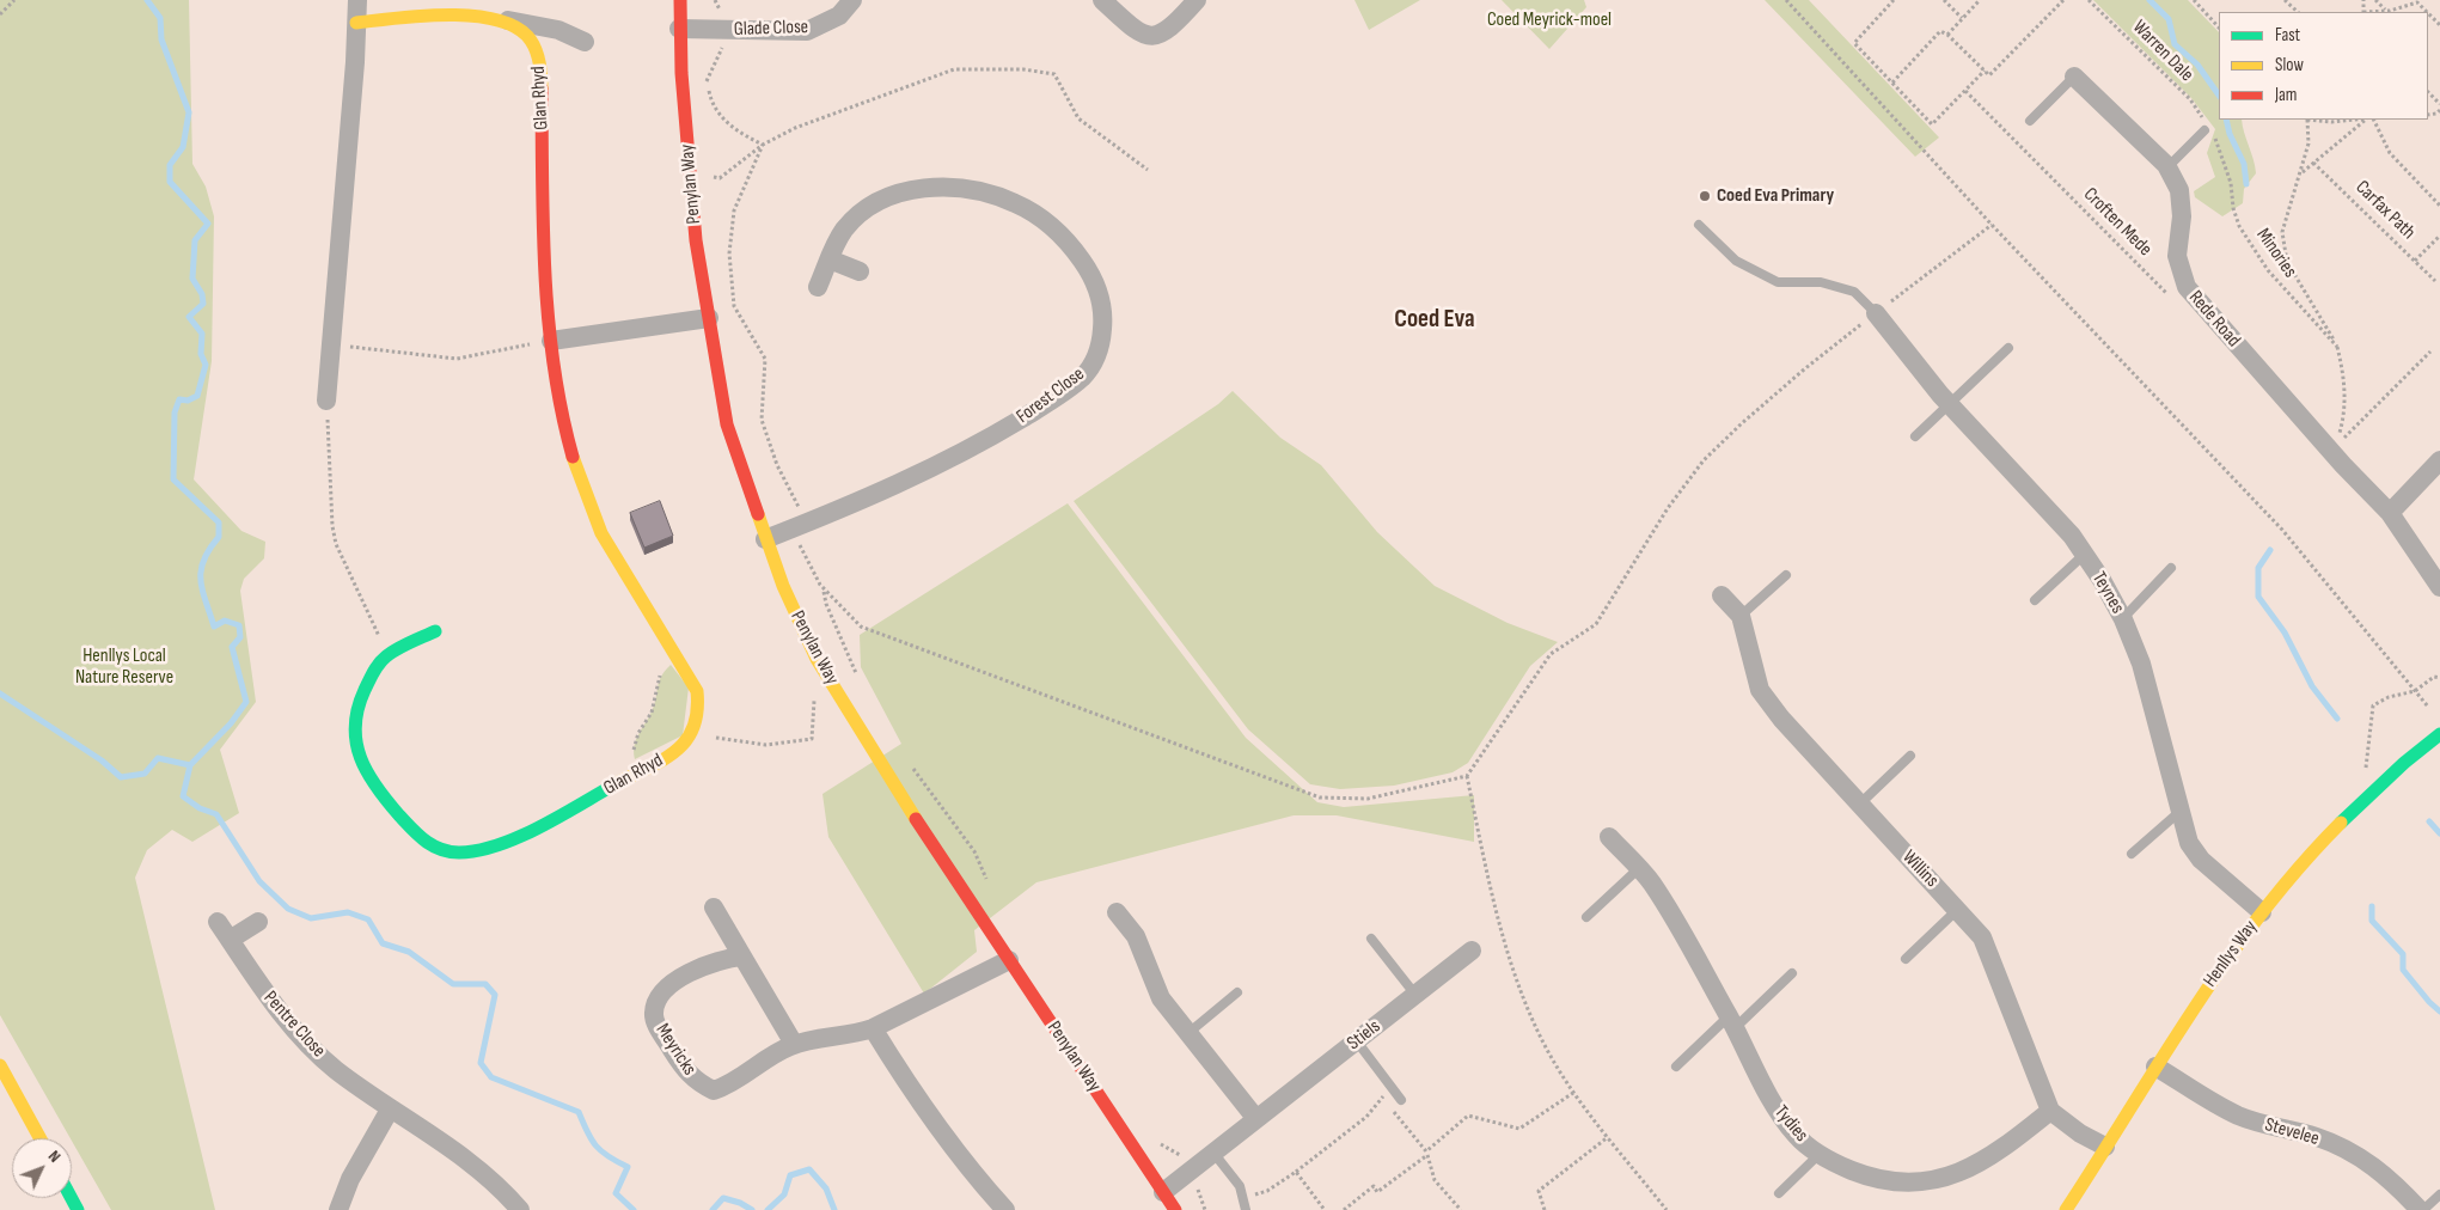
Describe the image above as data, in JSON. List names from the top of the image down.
{
  "streets": {
    "street": [
      "Glade Close",
      "Glan Rhyd",
      "Penylan Way",
      "Rede Road",
      "Forest Close",
      "Teynes",
      "Willins",
      "Henllys Way",
      "Pentre Close",
      "Stiels",
      "Meyricks",
      "Tydies",
      "Stevelee"
    ],
    "path": [
      "Warren Dale",
      "Carfax Path",
      "Croften Mede",
      "Minories"
    ]
  },
  "crossings": [
    ["Glade Close", "Penylan Way"],
    ["Warren Dale", "Minories"],
    ["Penylan Way", "Forest Close"],
    ["Penylan Way", "Stiels"],
    ["Penylan Way", "Meyricks"],
    ["Teynes", "Henllys Way"],
    ["Willins", "Tydies"],
    ["Henllys Way", "Stevelee"]
  ],
  "districts": ["Coed Eva"],
  "parks": ["Coed Meyrick-moel", "Henllys Local Nature Reserve"],
  "places": ["Coed Eva Primary"],
  "legend": ["Fast", "Slow", "Jam"],
  "north": "top right"
}
